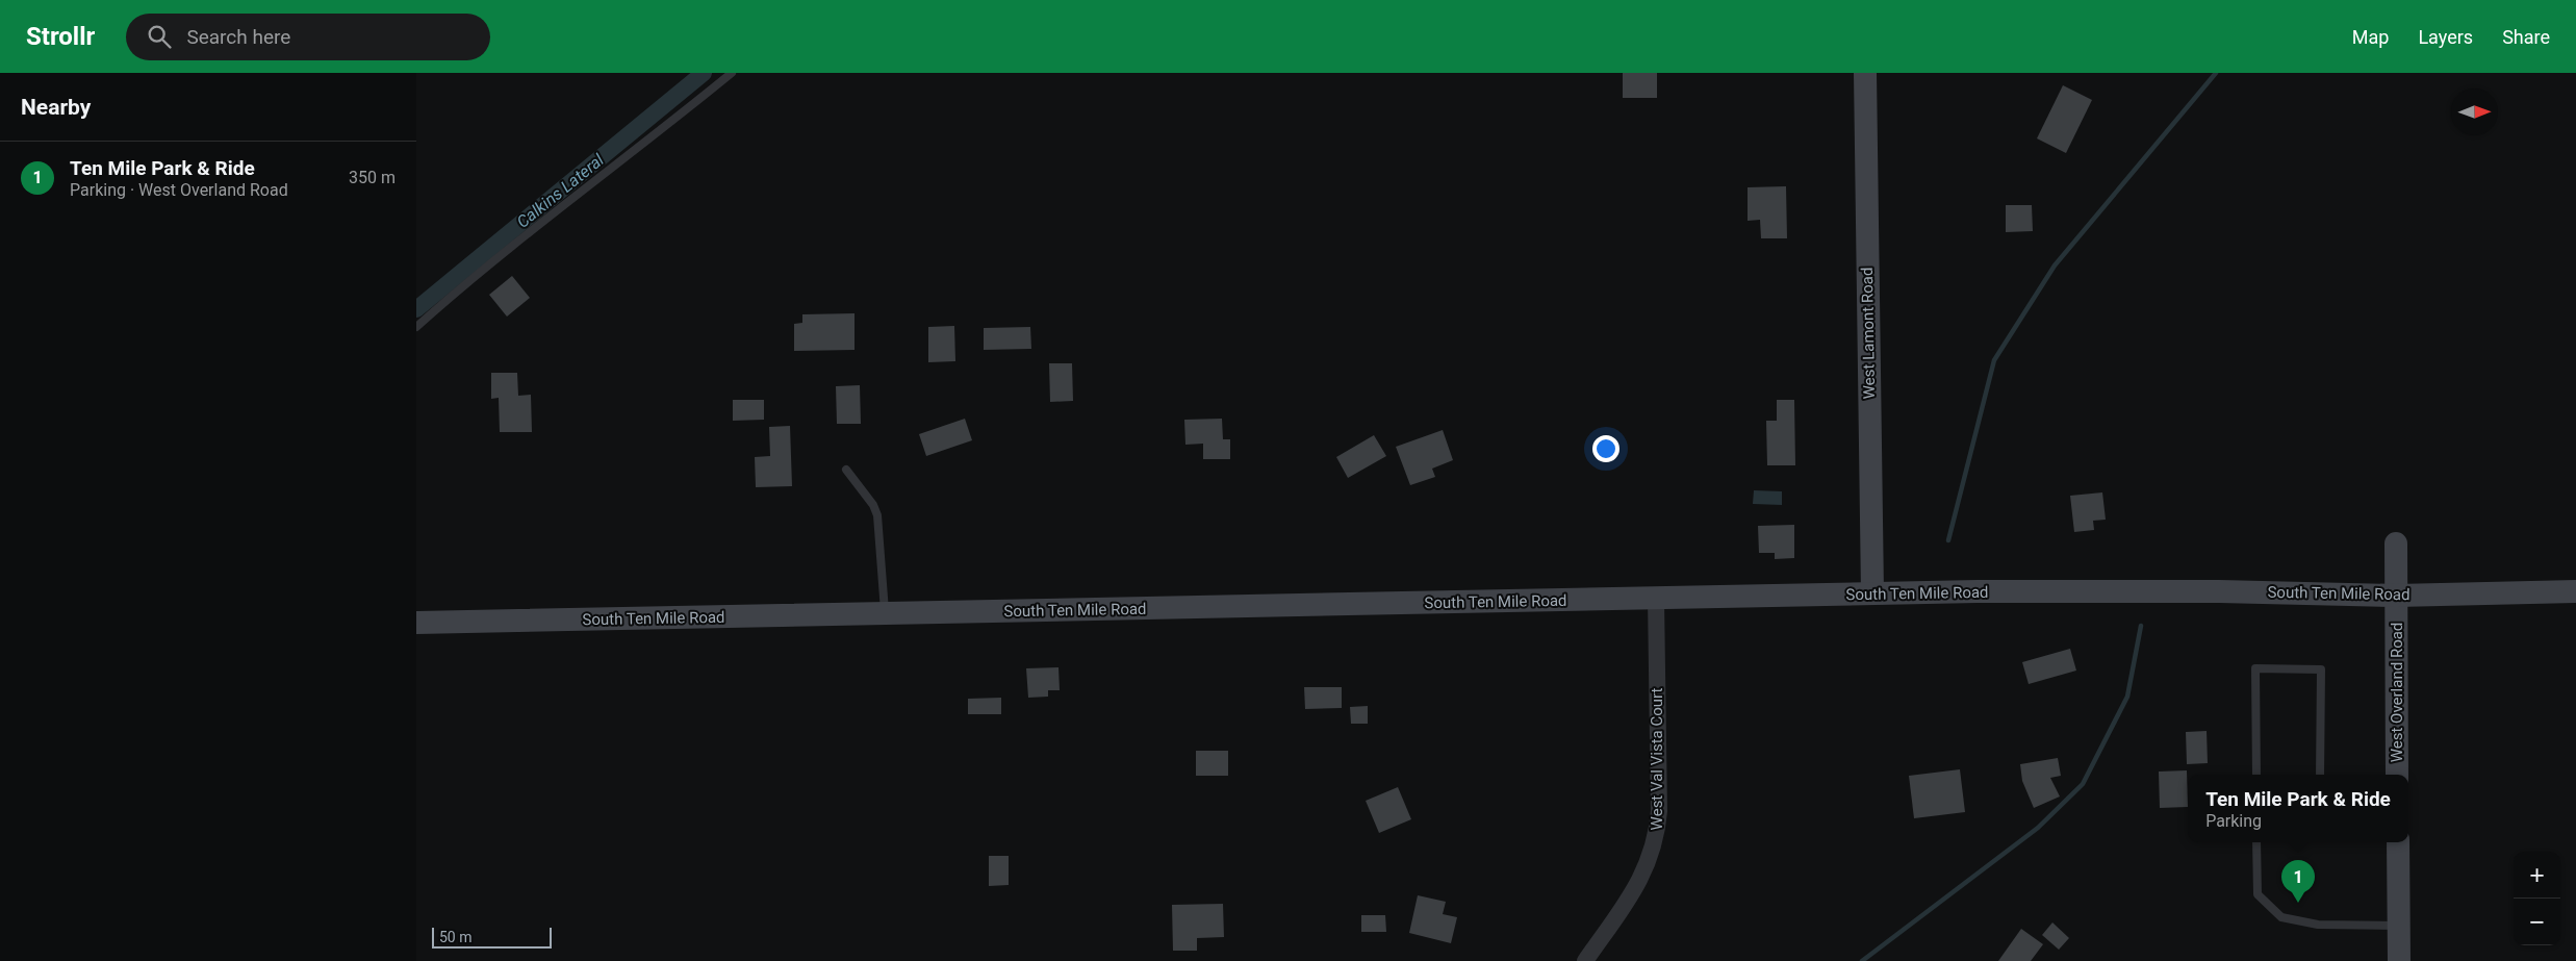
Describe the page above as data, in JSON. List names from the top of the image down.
{
  "streets": {
    "main road": ["West Lamont Road", "South Ten Mile Road", "West Overland Road"],
    "street": ["West Val Vista Court"]
  },
  "crossings": [
    ["West Lamont Road", "South Ten Mile Road"],
    ["South Ten Mile Road", "West Overland Road"],
    ["South Ten Mile Road", "West Val Vista Court"]
  ],
  "water": ["Calkins Lateral"],
  "scale_bar": "50 m",
  "north": "right",
  "page": {
    "header": "Strollr",
    "search": "Search here",
    "nav": ["Map", "Layers", "Share"],
    "heading": "Nearby",
    "list": [
      {
        "mark": "1",
        "name": "Ten Mile Park & Ride",
        "note": "Parking · West Overland Road",
        "value": "350 m"
      }
    ],
    "popup": ["Ten Mile Park & Ride", "Parking"],
    "map_buttons": ["+", "−"],
    "pins": "1",
    "scale": "50 m"
  }
}
